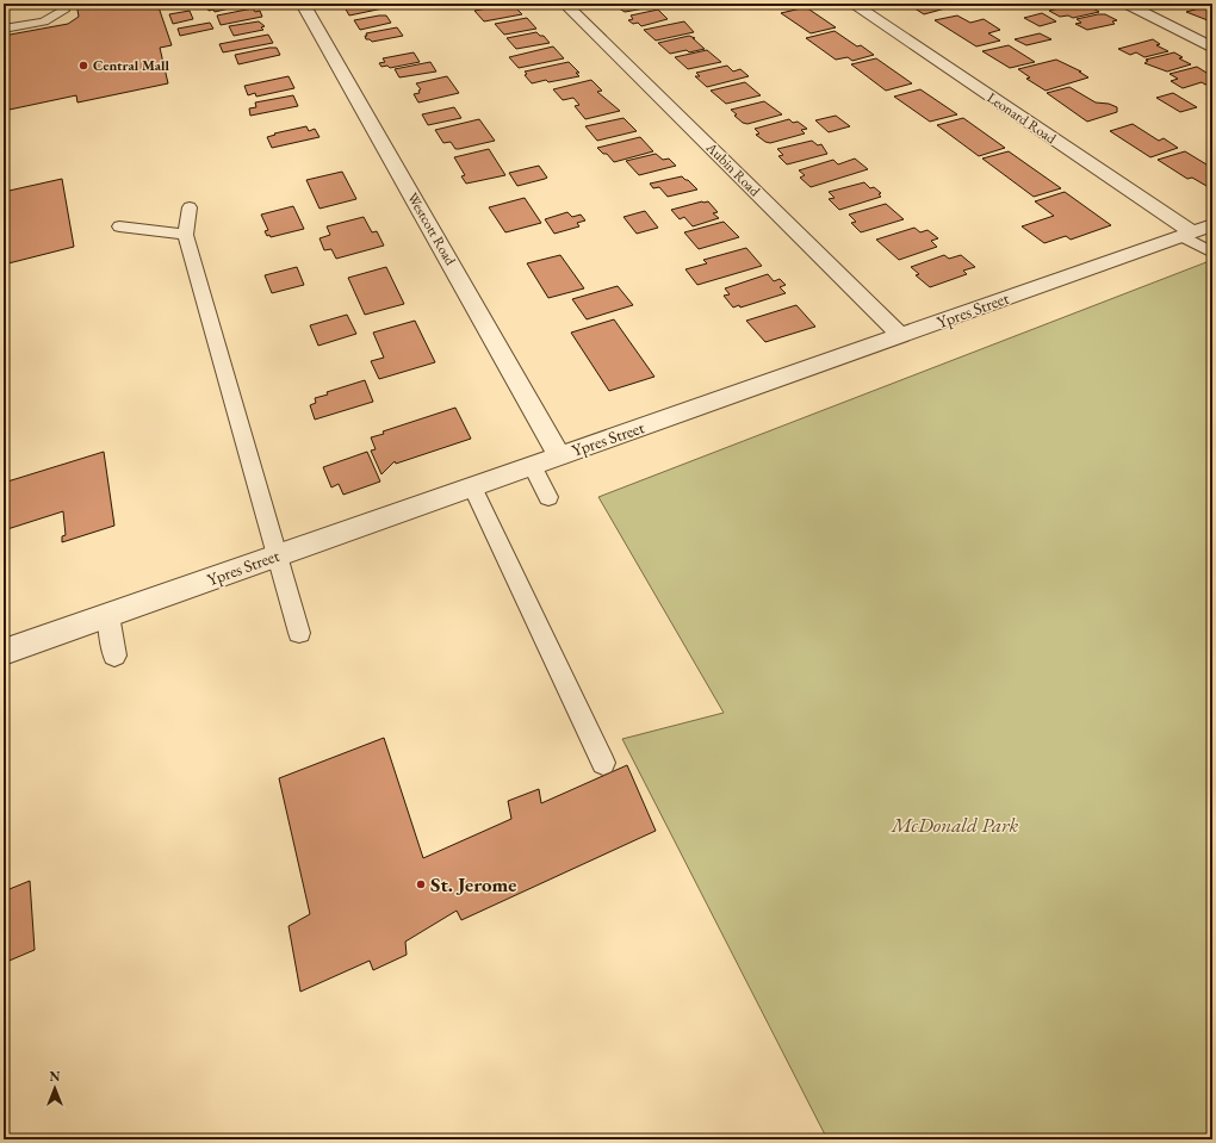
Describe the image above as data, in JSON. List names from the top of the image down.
{
  "streets": {
    "street": [
      "Leonard Road",
      "Aubin Road",
      "Westcott Road",
      "Ypres Street"
    ]
  },
  "crossings": [
    ["Leonard Road", "Ypres Street"],
    ["Aubin Road", "Ypres Street"],
    ["Westcott Road", "Ypres Street"]
  ],
  "parks": ["McDonald Park"],
  "places": ["Central Mall", "St. Jerome"],
  "north": "top"
}
